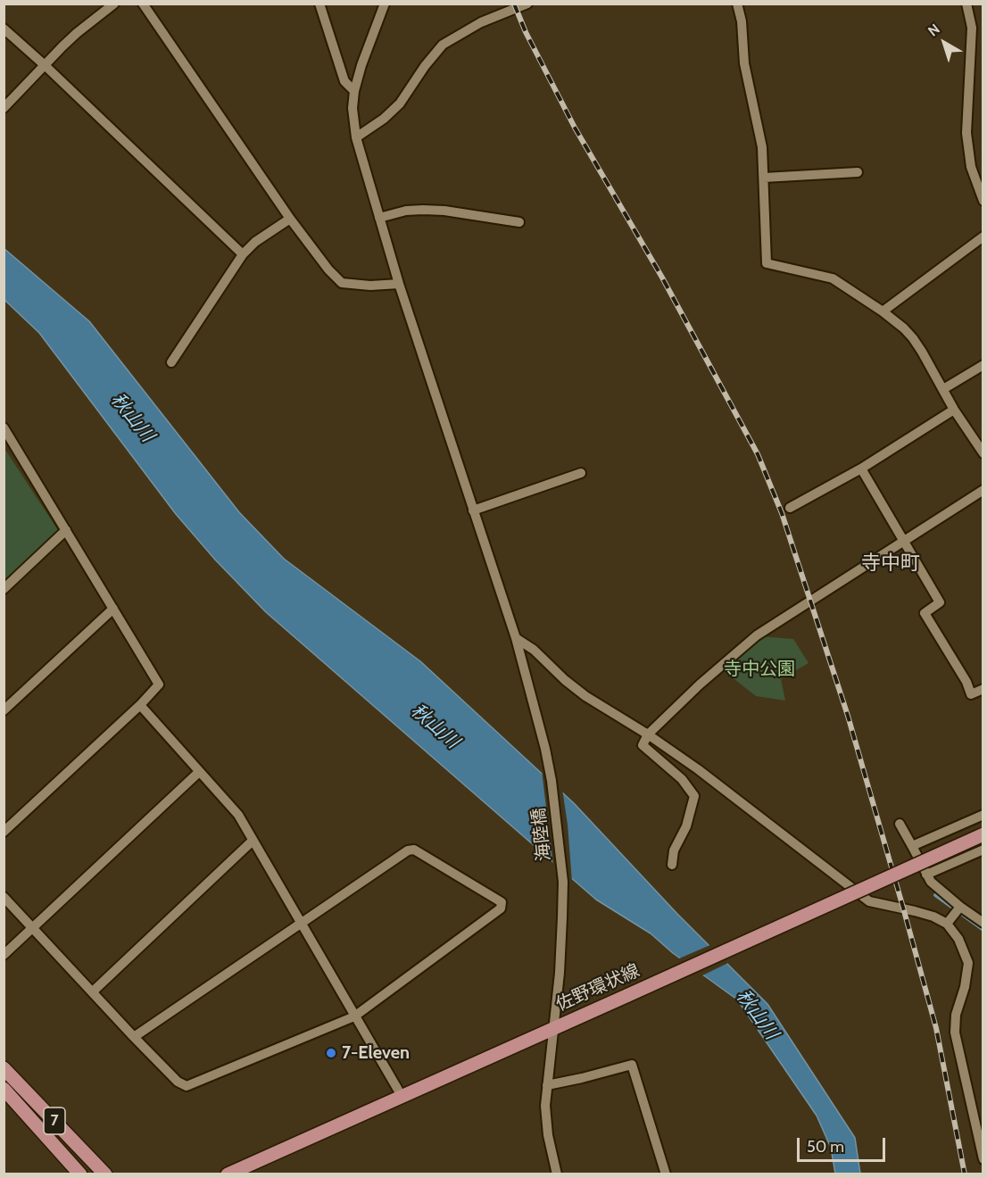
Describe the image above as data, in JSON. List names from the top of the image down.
{
  "streets": {
    "main road": ["佐野環状線", "7"],
    "street": ["海陸橋"]
  },
  "crossings": [
    ["海陸橋", "佐野環状線"]
  ],
  "districts": ["寺中町"],
  "water": ["秋山川"],
  "parks": ["寺中公園"],
  "places": ["7-Eleven"],
  "scale_bar": "50 m",
  "north": "top left"
}
